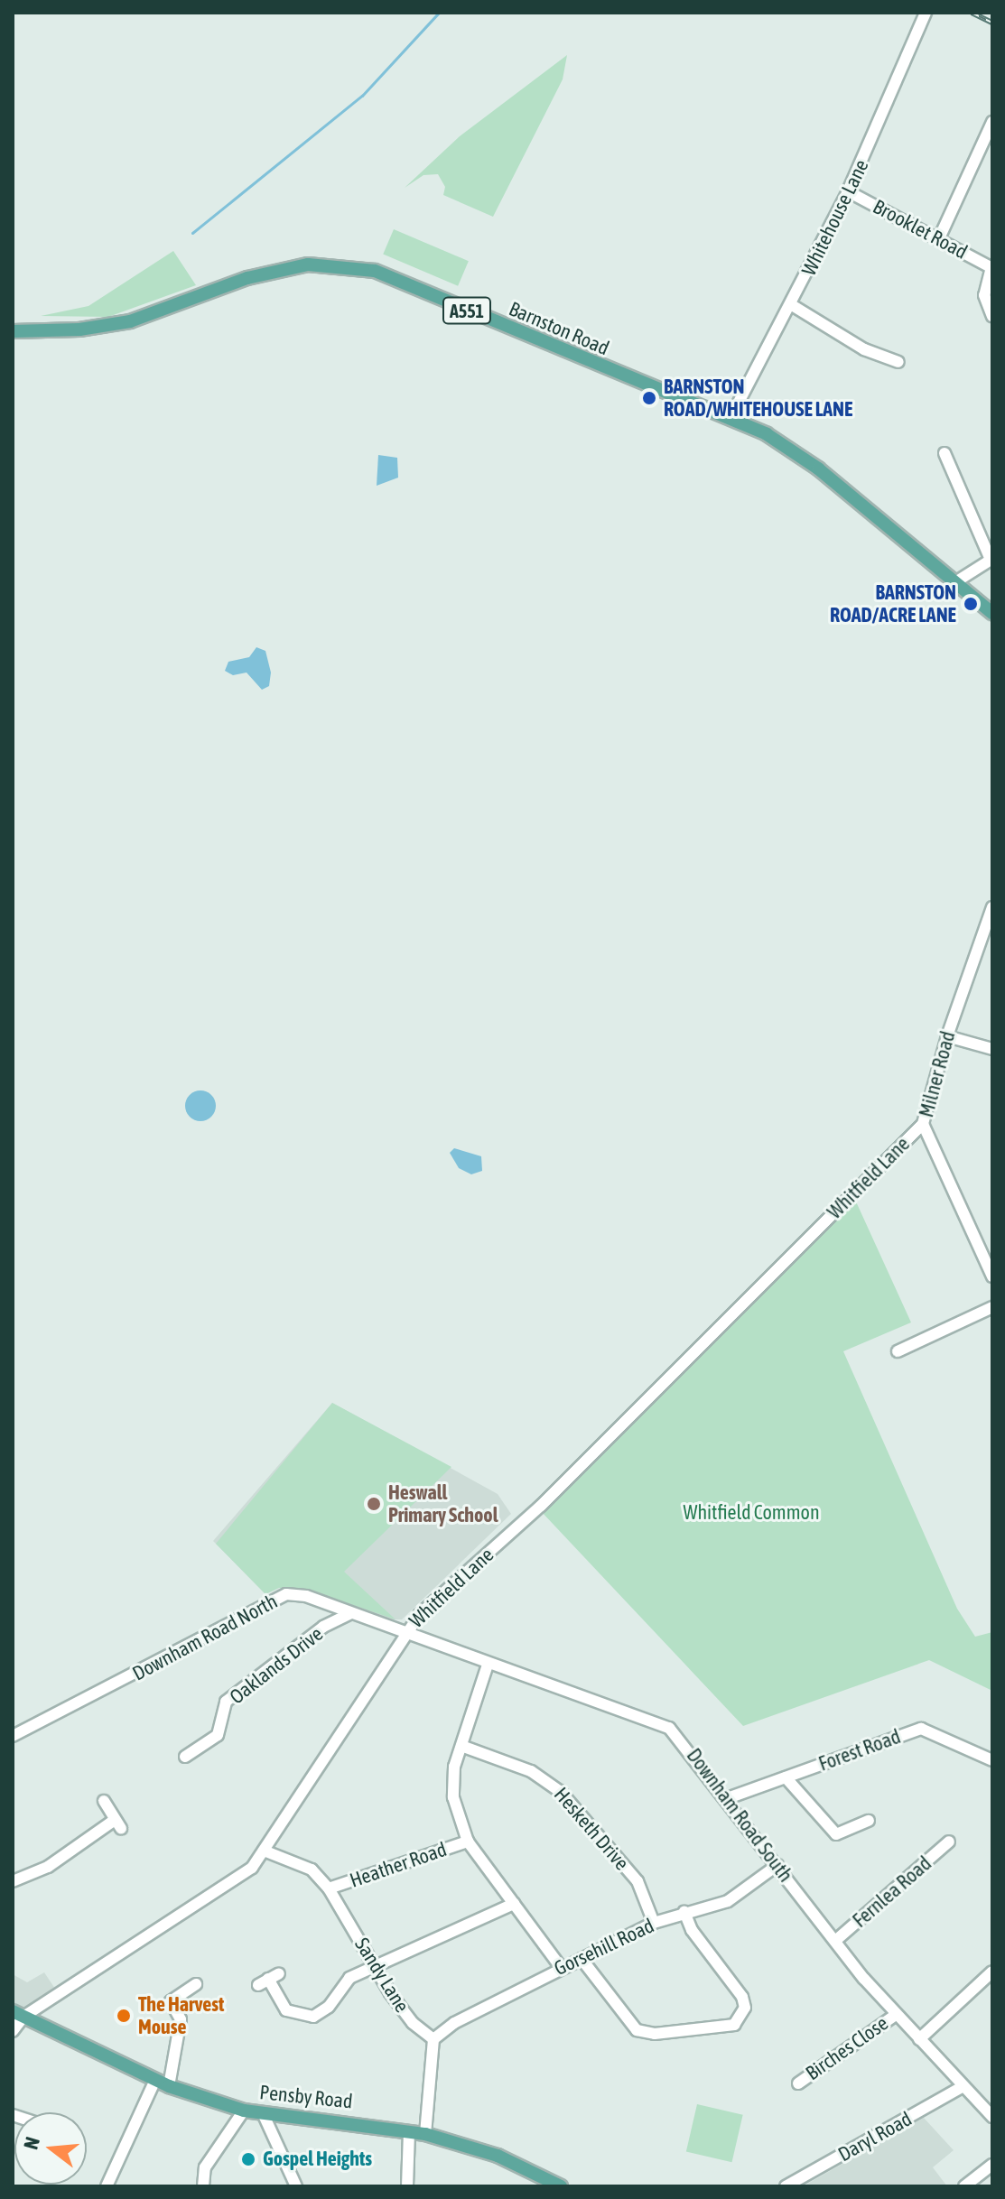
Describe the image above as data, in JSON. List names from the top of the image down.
{
  "streets": {
    "main road": ["A551", "Barnston Road", "Pensby Road"],
    "street": [
      "Whitehouse Lane",
      "Brooklet Road",
      "Milner Road",
      "Whitfield Lane",
      "Downham Road North",
      "Oaklands Drive",
      "Forest Road",
      "Downham Road South",
      "Hesketh Drive",
      "Heather Road",
      "Fernlea Road",
      "Gorsehill Road",
      "Sandy Lane",
      "Birches Close",
      "Daryl Road"
    ]
  },
  "crossings": [
    ["Whitehouse Lane", "Brooklet Road"],
    ["Whitehouse Lane", "Barnston Road"],
    ["Milner Road", "Whitfield Lane"],
    ["Whitfield Lane", "Downham Road North"],
    ["Whitfield Lane", "Downham Road South"],
    ["Whitfield Lane", "Sandy Lane"],
    ["Whitfield Lane", "Pensby Road"],
    ["Downham Road North", "Oaklands Drive"],
    ["Downham Road North", "Downham Road South"],
    ["Forest Road", "Downham Road South"],
    ["Downham Road South", "Fernlea Road"],
    ["Downham Road South", "Gorsehill Road"],
    ["Downham Road South", "Birches Close"],
    ["Downham Road South", "Daryl Road"],
    ["Hesketh Drive", "Gorsehill Road"],
    ["Heather Road", "Sandy Lane"],
    ["Gorsehill Road", "Sandy Lane"]
  ],
  "parks": ["Whitfield Common"],
  "places": [
    "BARNSTON ROAD/WHITEHOUSE LANE",
    "BARNSTON ROAD/ACRE LANE",
    "Heswall Primary School",
    "The Harvest Mouse",
    "Gospel Heights"
  ],
  "north": "left"
}
